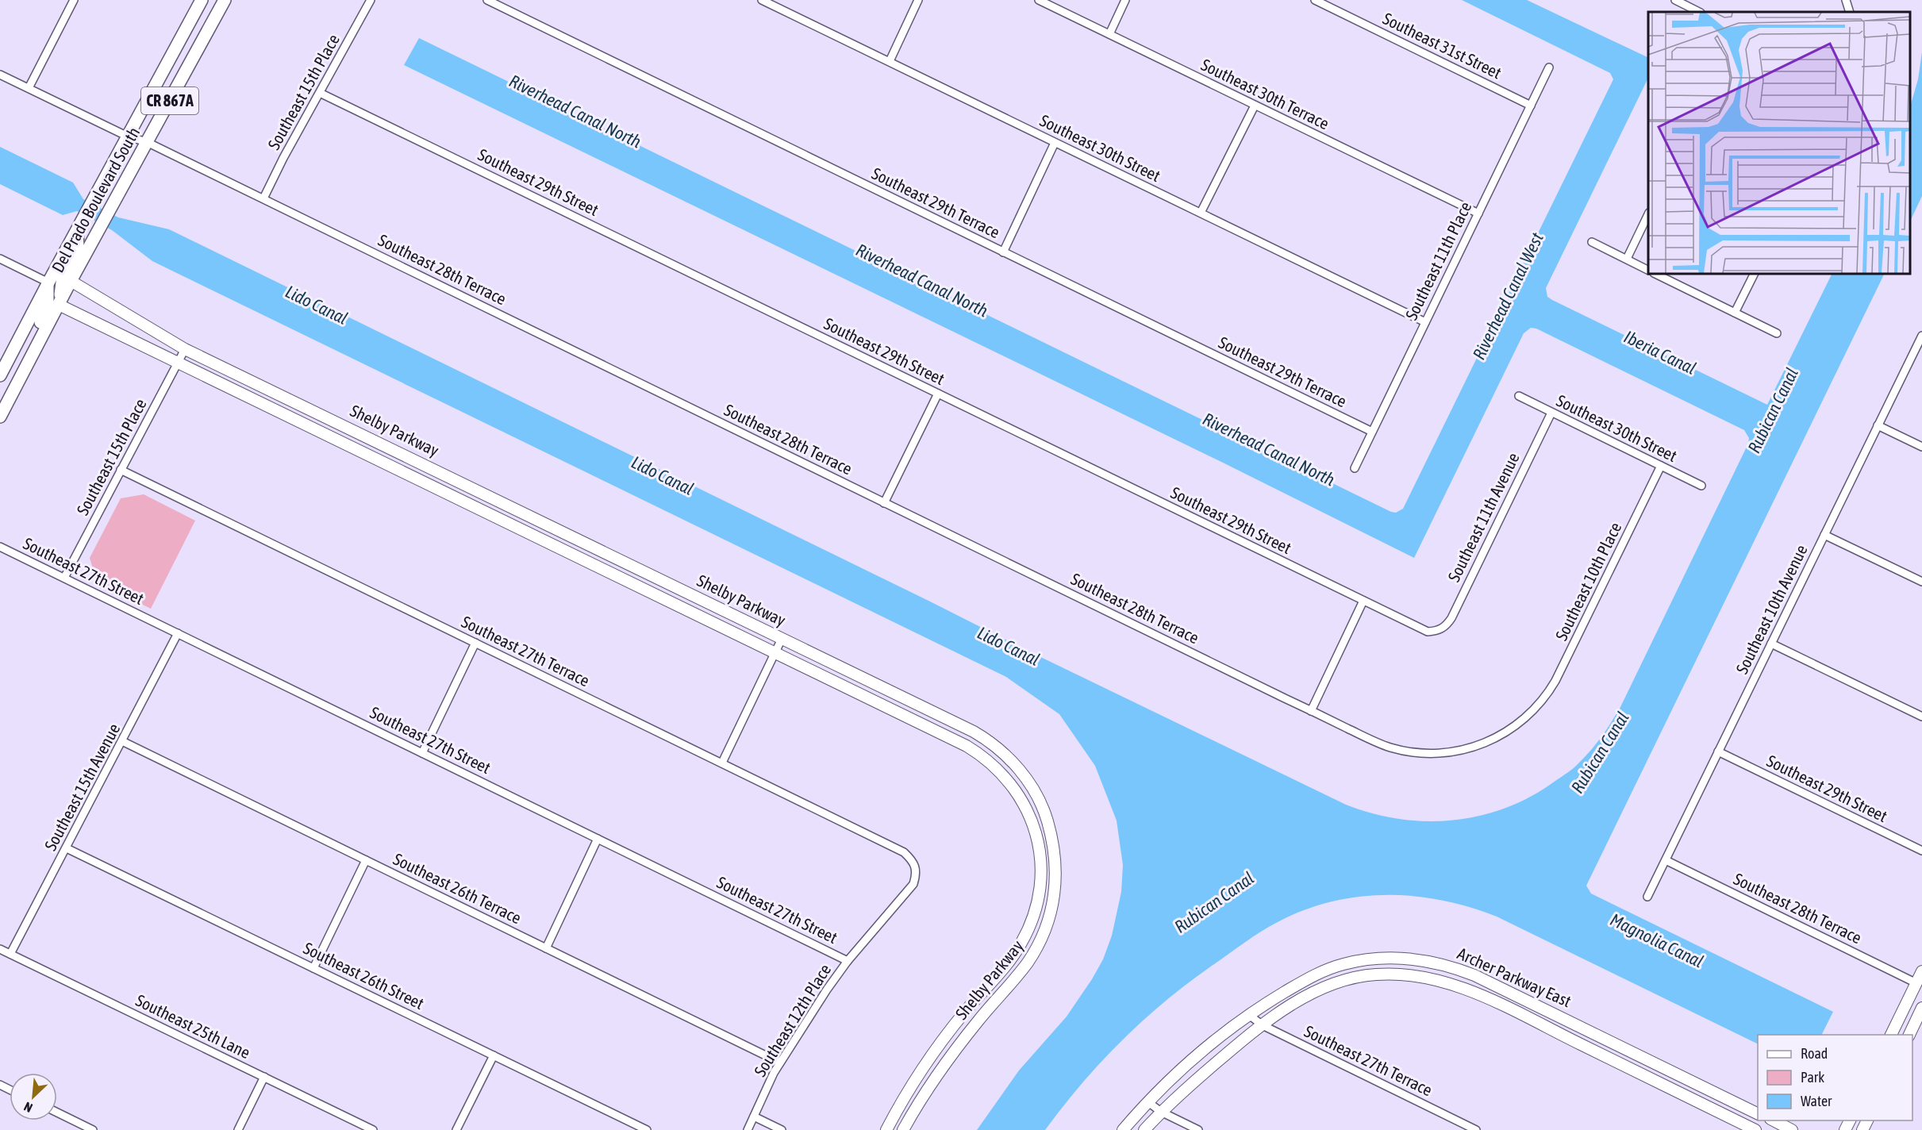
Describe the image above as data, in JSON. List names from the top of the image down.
{
  "streets": {
    "main road": ["CR 867A", "Del Prado Boulevard South"],
    "street": [
      "Southeast 31st Street",
      "Southeast 15th Place",
      "Southeast 30th Terrace",
      "Southeast 30th Street",
      "Southeast 29th Street",
      "Southeast 29th Terrace",
      "Southeast 11th Place",
      "Southeast 28th Terrace",
      "Shelby Parkway",
      "Southeast 11th Avenue",
      "Southeast 27th Street",
      "Southeast 10th Place",
      "Southeast 10th Avenue",
      "Southeast 27th Terrace",
      "Southeast 15th Avenue",
      "Southeast 26th Terrace",
      "Southeast 26th Street",
      "Archer Parkway East",
      "Southeast 12th Place",
      "Southeast 25th Lane"
    ]
  },
  "crossings": [
    ["Southeast 31st Street", "Southeast 11th Place"],
    ["Southeast 15th Place", "Southeast 29th Street"],
    ["Southeast 15th Place", "Southeast 28th Terrace"],
    ["Southeast 15th Place", "Shelby Parkway"],
    ["Southeast 15th Place", "Southeast 27th Street"],
    ["Southeast 15th Place", "Southeast 27th Terrace"],
    ["Southeast 30th Terrace", "Southeast 11th Place"],
    ["Southeast 30th Street", "Southeast 11th Place"],
    ["Southeast 30th Street", "Southeast 11th Avenue"],
    ["Southeast 30th Street", "Southeast 10th Place"],
    ["Southeast 29th Street", "Southeast 11th Avenue"],
    ["Southeast 29th Street", "Southeast 10th Avenue"],
    ["Del Prado Boulevard South", "Southeast 28th Terrace"],
    ["Del Prado Boulevard South", "Shelby Parkway"],
    ["Southeast 29th Terrace", "Southeast 11th Place"],
    ["Southeast 28th Terrace", "Southeast 10th Place"],
    ["Southeast 28th Terrace", "Southeast 10th Avenue"],
    ["Southeast 27th Street", "Southeast 15th Avenue"],
    ["Southeast 27th Street", "Southeast 12th Place"],
    ["Southeast 27th Terrace", "Archer Parkway East"],
    ["Southeast 27th Terrace", "Southeast 12th Place"],
    ["Southeast 15th Avenue", "Southeast 26th Terrace"],
    ["Southeast 15th Avenue", "Southeast 26th Street"],
    ["Southeast 15th Avenue", "Southeast 25th Lane"],
    ["Southeast 26th Terrace", "Southeast 12th Place"]
  ],
  "water": [
    "Riverhead Canal North",
    "Riverhead Canal West",
    "Lido Canal",
    "Iberia Canal",
    "Rubican Canal",
    "Magnolia Canal"
  ],
  "legend": ["Road", "Park", "Water"],
  "north": "bottom left"
}
